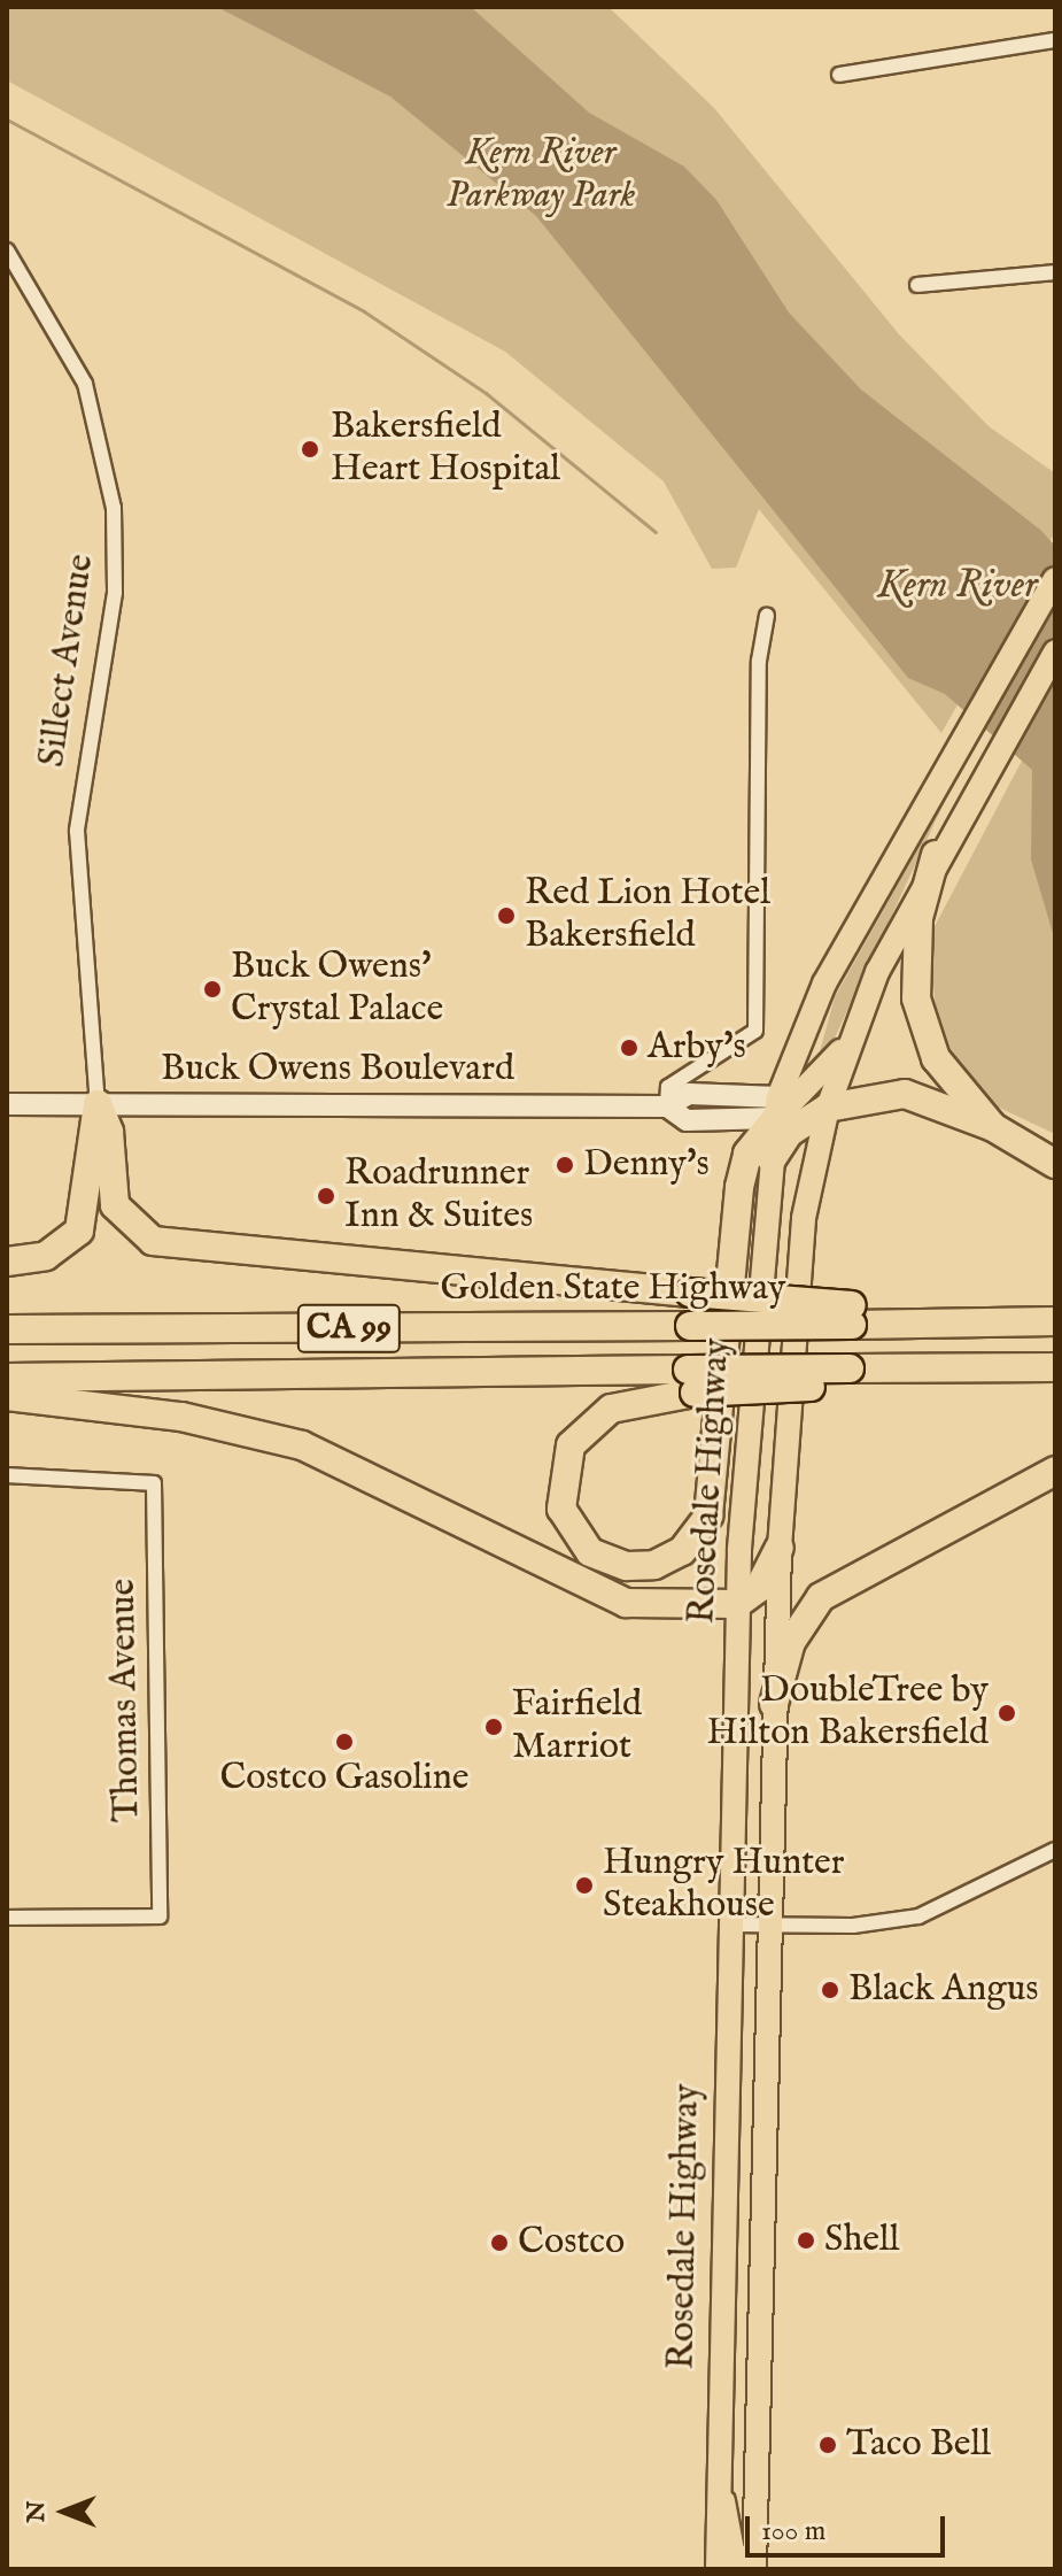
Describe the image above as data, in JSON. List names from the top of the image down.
{
  "streets": {
    "highway": ["Golden State Highway", "CA 99"],
    "main road": ["Buck Owens Boulevard", "Rosedale Highway"],
    "street": ["Sillect Avenue", "Thomas Avenue"]
  },
  "crossings": [
    ["Sillect Avenue", "Buck Owens Boulevard"]
  ],
  "water": ["Kern River"],
  "parks": ["Kern River Parkway Park"],
  "places": [
    "Bakersfield Heart Hospital",
    "Red Lion Hotel Bakersfield",
    "Buck Owens' Crystal Palace",
    "Arby's",
    "Denny's",
    "Roadrunner Inn & Suites",
    "DoubleTree by Hilton Bakersfield",
    "Fairfield Marriot",
    "Costco Gasoline",
    "Hungry Hunter Steakhouse",
    "Black Angus",
    "Shell",
    "Costco",
    "Taco Bell"
  ],
  "scale_bar": "100 m",
  "north": "left"
}
